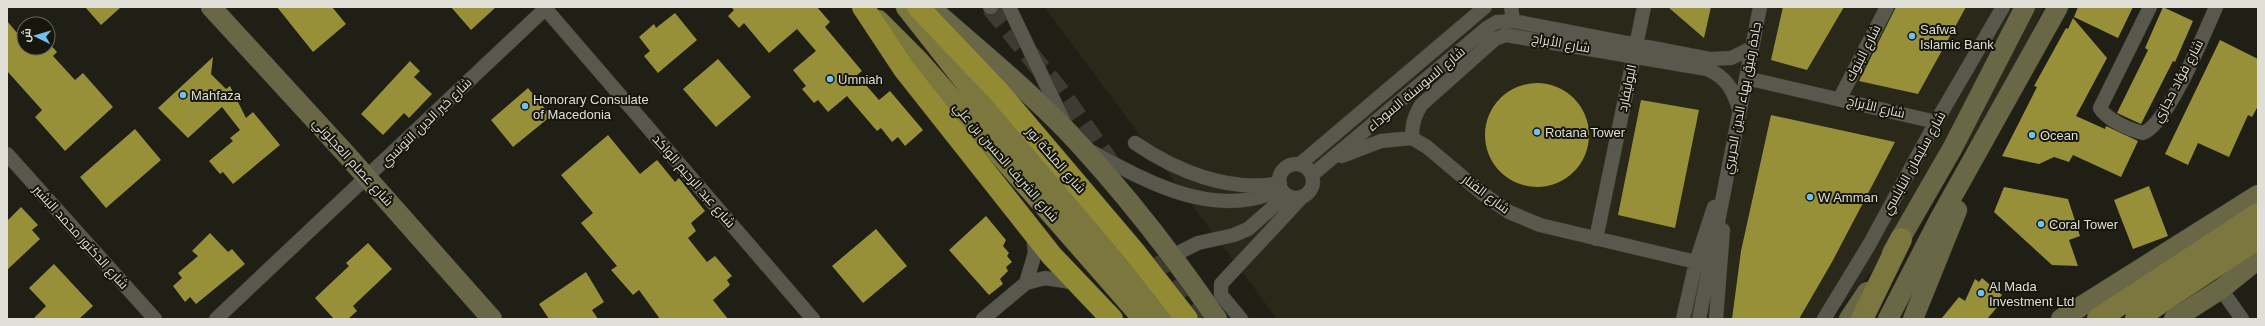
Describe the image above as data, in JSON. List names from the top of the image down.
{
  "streets": {
    "highway": ["شارع الملكة نور"],
    "main road": ["شارع عصام العجلوني", "شارع الشريف الحسين بن علي", "شارع سليمان النابلسي"],
    "street": [
      "شارع الأبراج",
      "شارع البنوك",
      "شارع فؤاد حجازي",
      "البوليفارد",
      "شارع السوسنة السوداء",
      "جادة رفيق بهاء الدين الحريري",
      "شارع خير الدين التونسي",
      "شارع عبد الرحيم الواكد",
      "شارع الفنار",
      "شارع الدكتور محمد البشير"
    ]
  },
  "crossings": [
    ["شارع الأبراج", "شارع البنوك"],
    ["شارع الأبراج", "البوليفارد"],
    ["شارع الأبراج", "شارع السوسنة السوداء"],
    ["شارع الأبراج", "جادة رفيق بهاء الدين الحريري"],
    ["شارع الأبراج", "شارع سليمان النابلسي"],
    ["شارع الأبراج", "شارع الفنار"],
    ["البوليفارد", "شارع الفنار"],
    ["جادة رفيق بهاء الدين الحريري", "شارع الفنار"],
    ["شارع خير الدين التونسي", "شارع عصام العجلوني"],
    ["شارع خير الدين التونسي", "شارع عبد الرحيم الواكد"]
  ],
  "places": [
    "Safwa Islamic Bank",
    "Umniah",
    "Mahfaza",
    "Honorary Consulate of Macedonia",
    "Rotana Tower",
    "Ocean",
    "W Amman",
    "Coral Tower",
    "Al Mada Investment Ltd"
  ],
  "north": "left"
}
